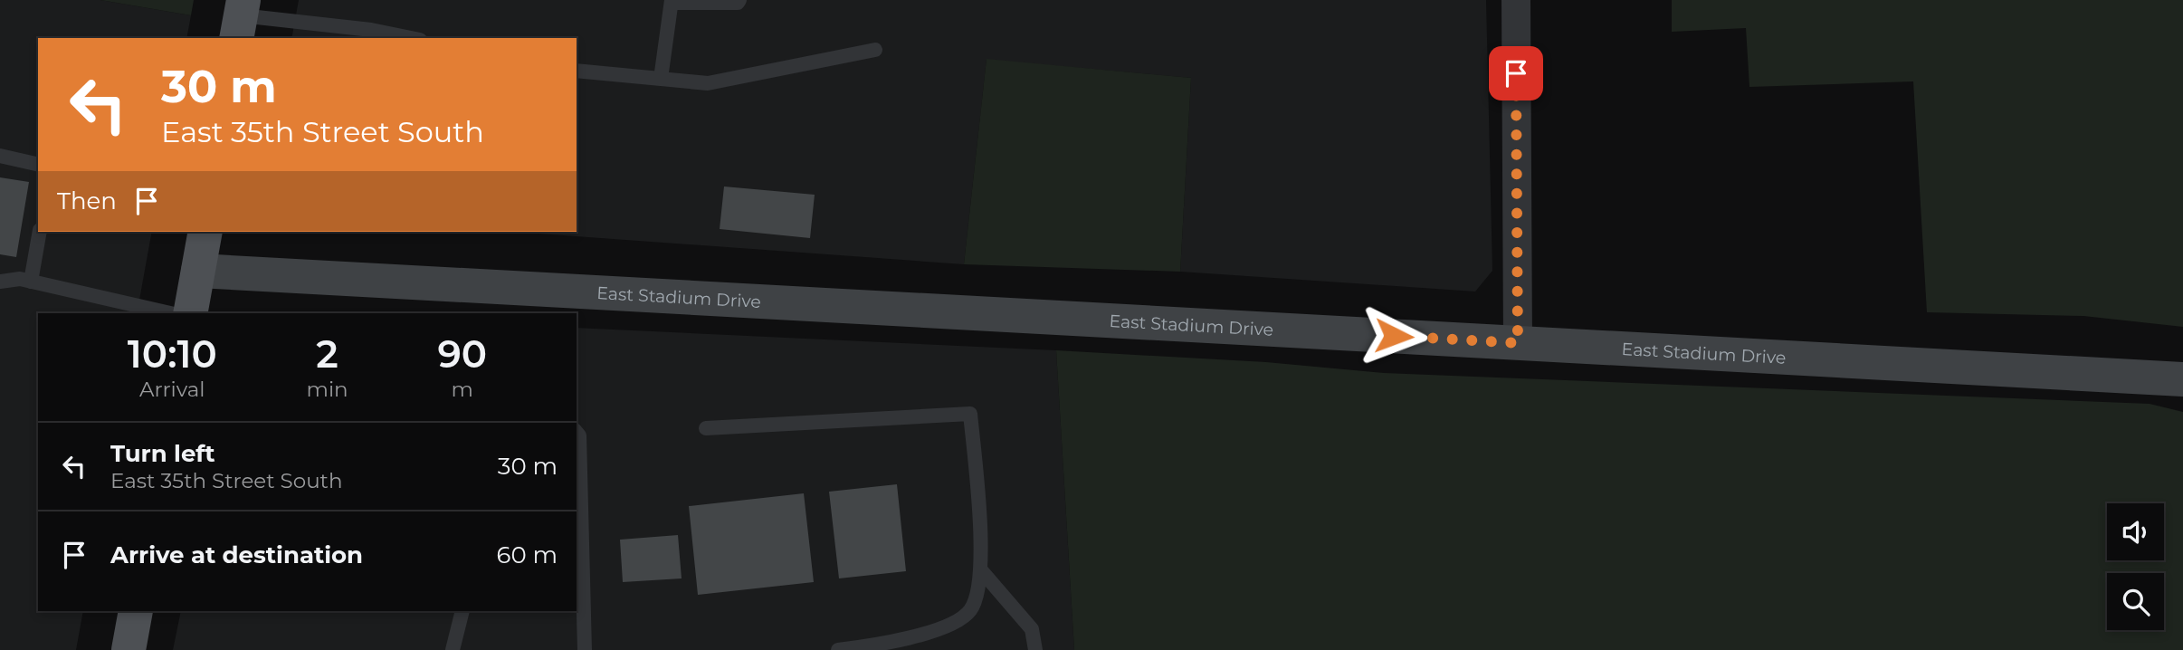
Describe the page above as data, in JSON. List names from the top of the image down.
{
  "streets": {
    "main road": ["East Stadium Drive"]
  },
  "page": {
    "turn": ["30 m", "East 35th Street South"],
    "then": "Then",
    "eta": [
      "10:10",
      "Arrival",
      "2",
      "min",
      "90",
      "m"
    ],
    "list": [
      {
        "name": "Turn left",
        "note": "East 35th Street South",
        "value": "30 m"
      },
      {
        "name": "Arrive at destination",
        "value": "60 m"
      }
    ]
  }
}
